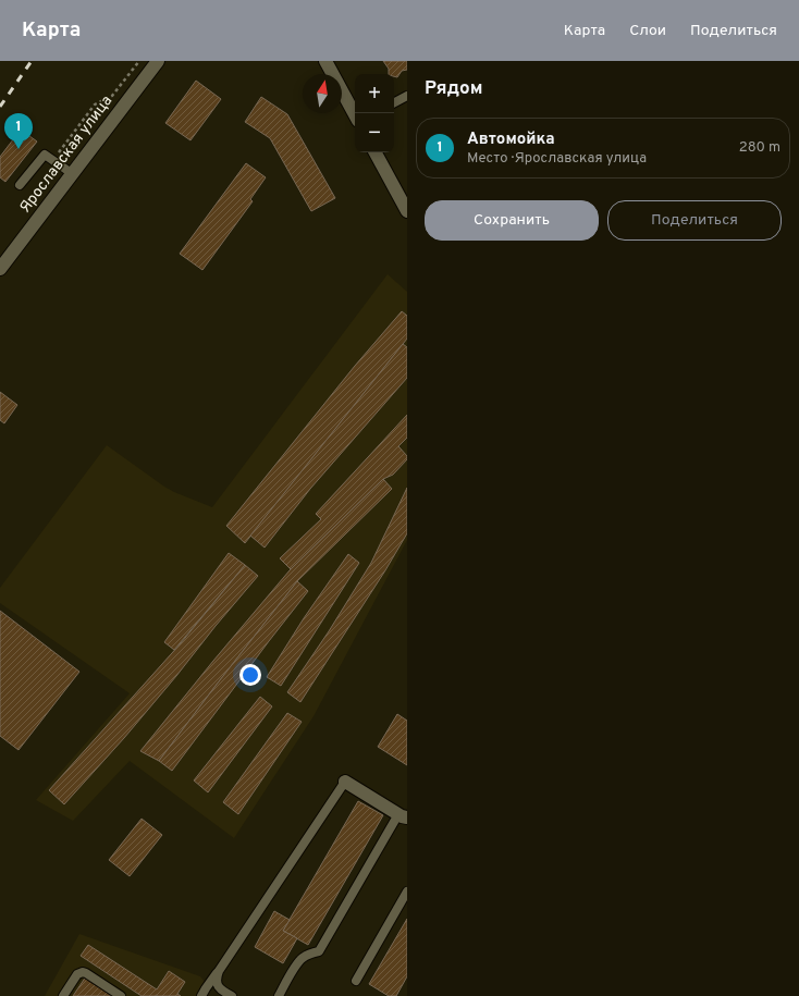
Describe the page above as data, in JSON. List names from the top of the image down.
{
  "streets": {
    "main road": ["Ярославская улица"]
  },
  "north": "top",
  "page": {
    "header": "Карта",
    "nav": ["Карта", "Слои", "Поделиться"],
    "heading": "Рядом",
    "map_buttons": ["+", "−"],
    "pins": "1",
    "list": [
      {
        "mark": "1",
        "name": "Автомойка",
        "note": "Место · Ярославская улица",
        "value": "280 m"
      }
    ],
    "buttons": ["Сохранить", "Поделиться"]
  }
}
